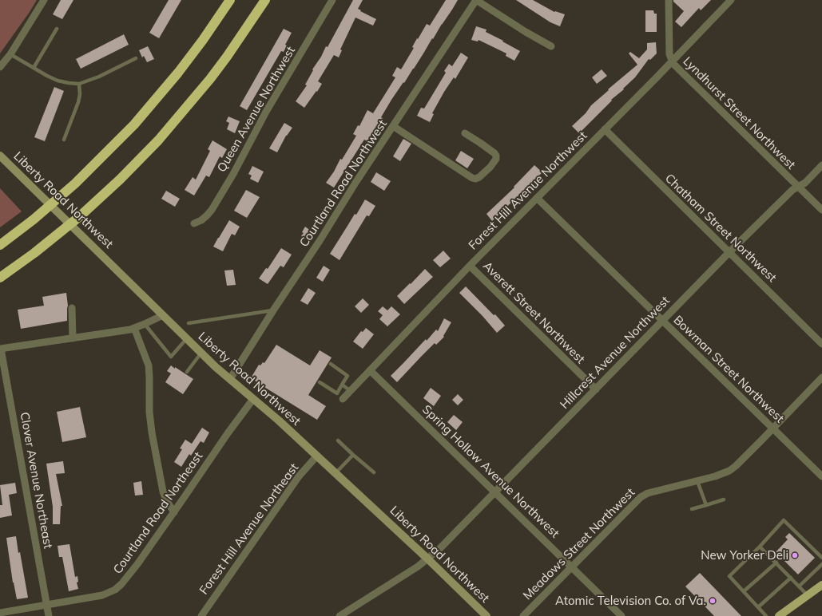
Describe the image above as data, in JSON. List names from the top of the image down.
{
  "streets": {
    "street": [
      "Queen Avenue Northwest",
      "Lyndhurst Street Northwest",
      "Courtland Road Northwest",
      "Forest Hill Avenue Northwest",
      "Liberty Road Northwest",
      "Chatham Street Northwest",
      "Averett Street Northwest",
      "Hillcrest Avenue Northwest",
      "Bowman Street Northwest",
      "Spring Hollow Avenue Northwest",
      "Clover Avenue Northeast",
      "Courtland Road Northeast",
      "Forest Hill Avenue Northeast",
      "Meadows Street Northwest"
    ]
  },
  "crossings": [
    ["Lyndhurst Street Northwest", "Forest Hill Avenue Northwest"],
    ["Lyndhurst Street Northwest", "Hillcrest Avenue Northwest"],
    ["Courtland Road Northwest", "Liberty Road Northwest"],
    ["Forest Hill Avenue Northwest", "Chatham Street Northwest"],
    ["Forest Hill Avenue Northwest", "Averett Street Northwest"],
    ["Forest Hill Avenue Northwest", "Bowman Street Northwest"],
    ["Forest Hill Avenue Northwest", "Spring Hollow Avenue Northwest"],
    ["Liberty Road Northwest", "Hillcrest Avenue Northwest"],
    ["Liberty Road Northwest", "Courtland Road Northeast"],
    ["Liberty Road Northwest", "Forest Hill Avenue Northeast"],
    ["Chatham Street Northwest", "Hillcrest Avenue Northwest"],
    ["Averett Street Northwest", "Hillcrest Avenue Northwest"],
    ["Hillcrest Avenue Northwest", "Bowman Street Northwest"],
    ["Hillcrest Avenue Northwest", "Spring Hollow Avenue Northwest"],
    ["Bowman Street Northwest", "Meadows Street Northwest"],
    ["Spring Hollow Avenue Northwest", "Meadows Street Northwest"],
    ["Clover Avenue Northeast", "Courtland Road Northeast"]
  ],
  "places": ["New Yorker Deli", "Atomic Television Co. of Va."]
}
